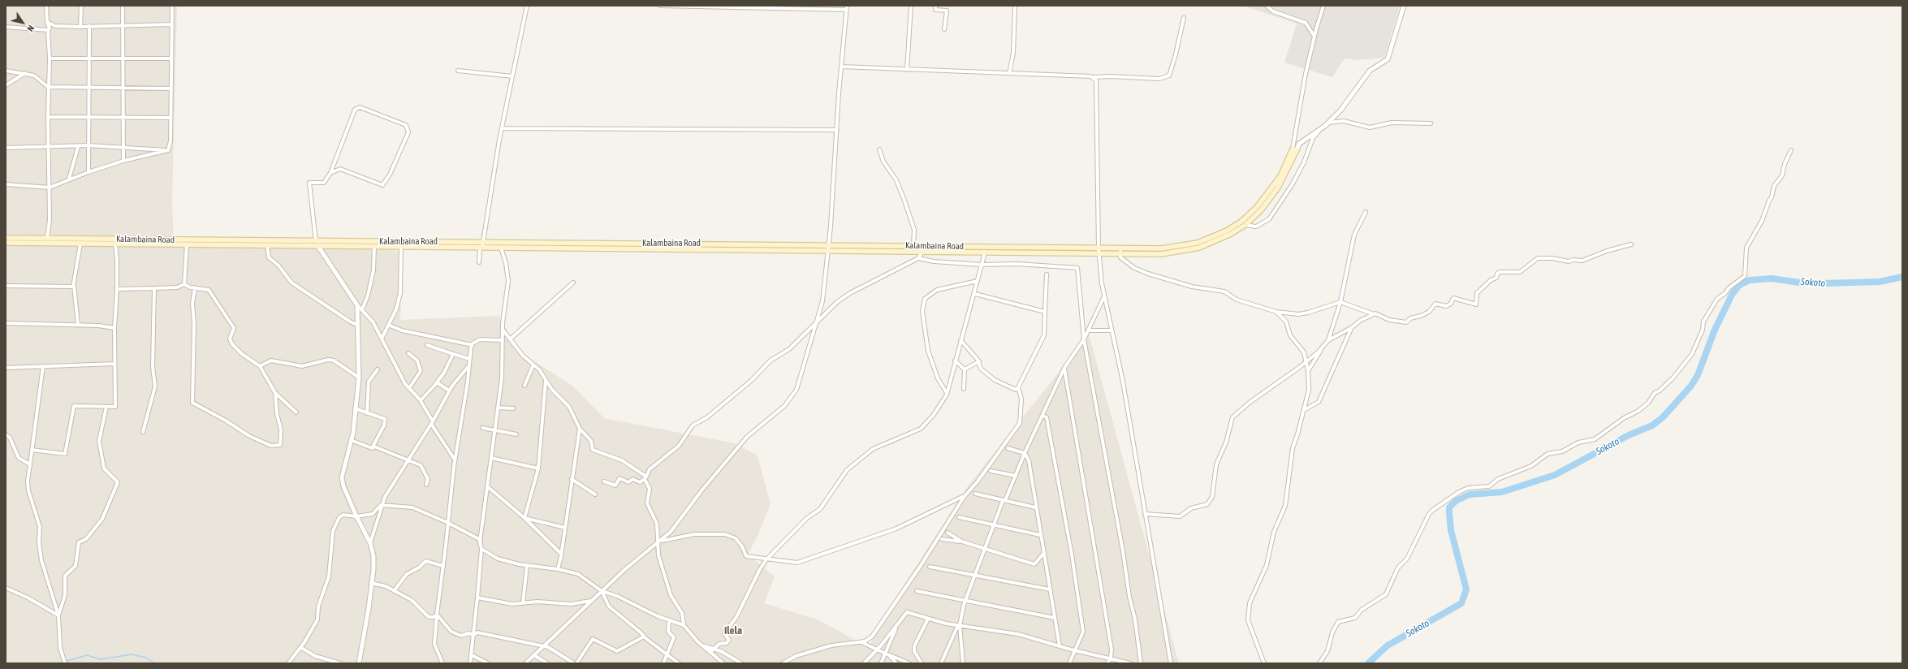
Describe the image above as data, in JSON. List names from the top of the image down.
{
  "streets": {
    "main road": ["Kalambaina Road"]
  },
  "districts": ["Ilela"],
  "water": ["Sokoto"],
  "north": "bottom right"
}
